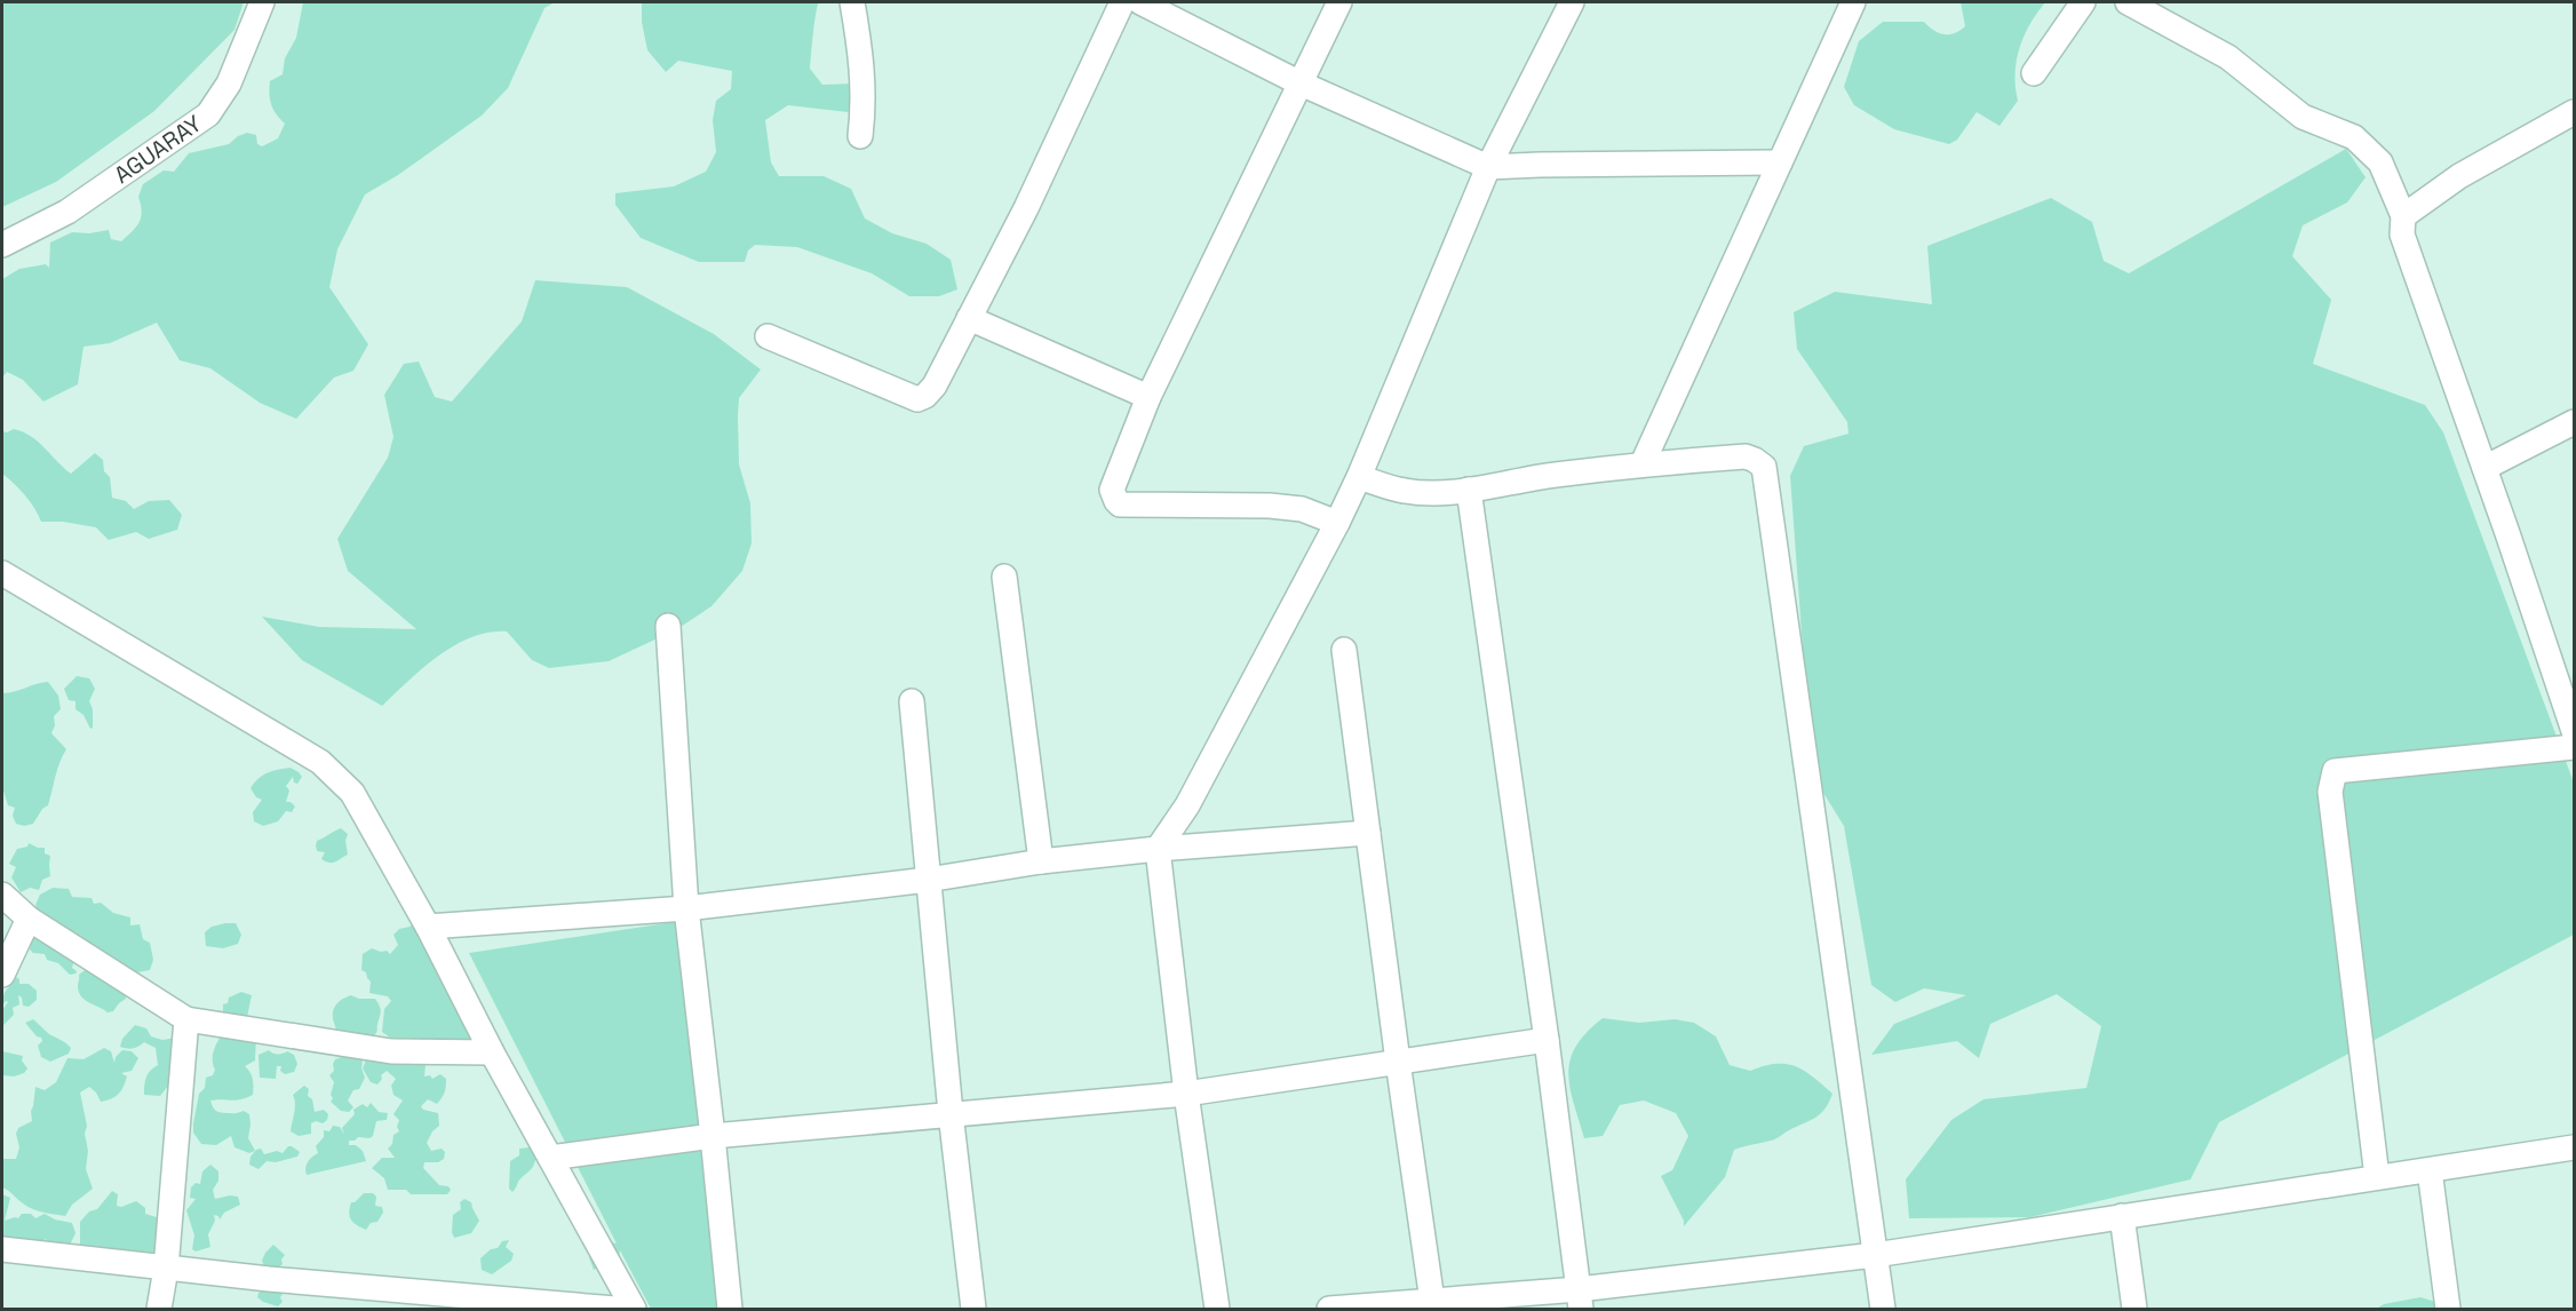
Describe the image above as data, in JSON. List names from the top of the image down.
{
  "streets": {
    "street": ["AGUARAY"]
  }
}
